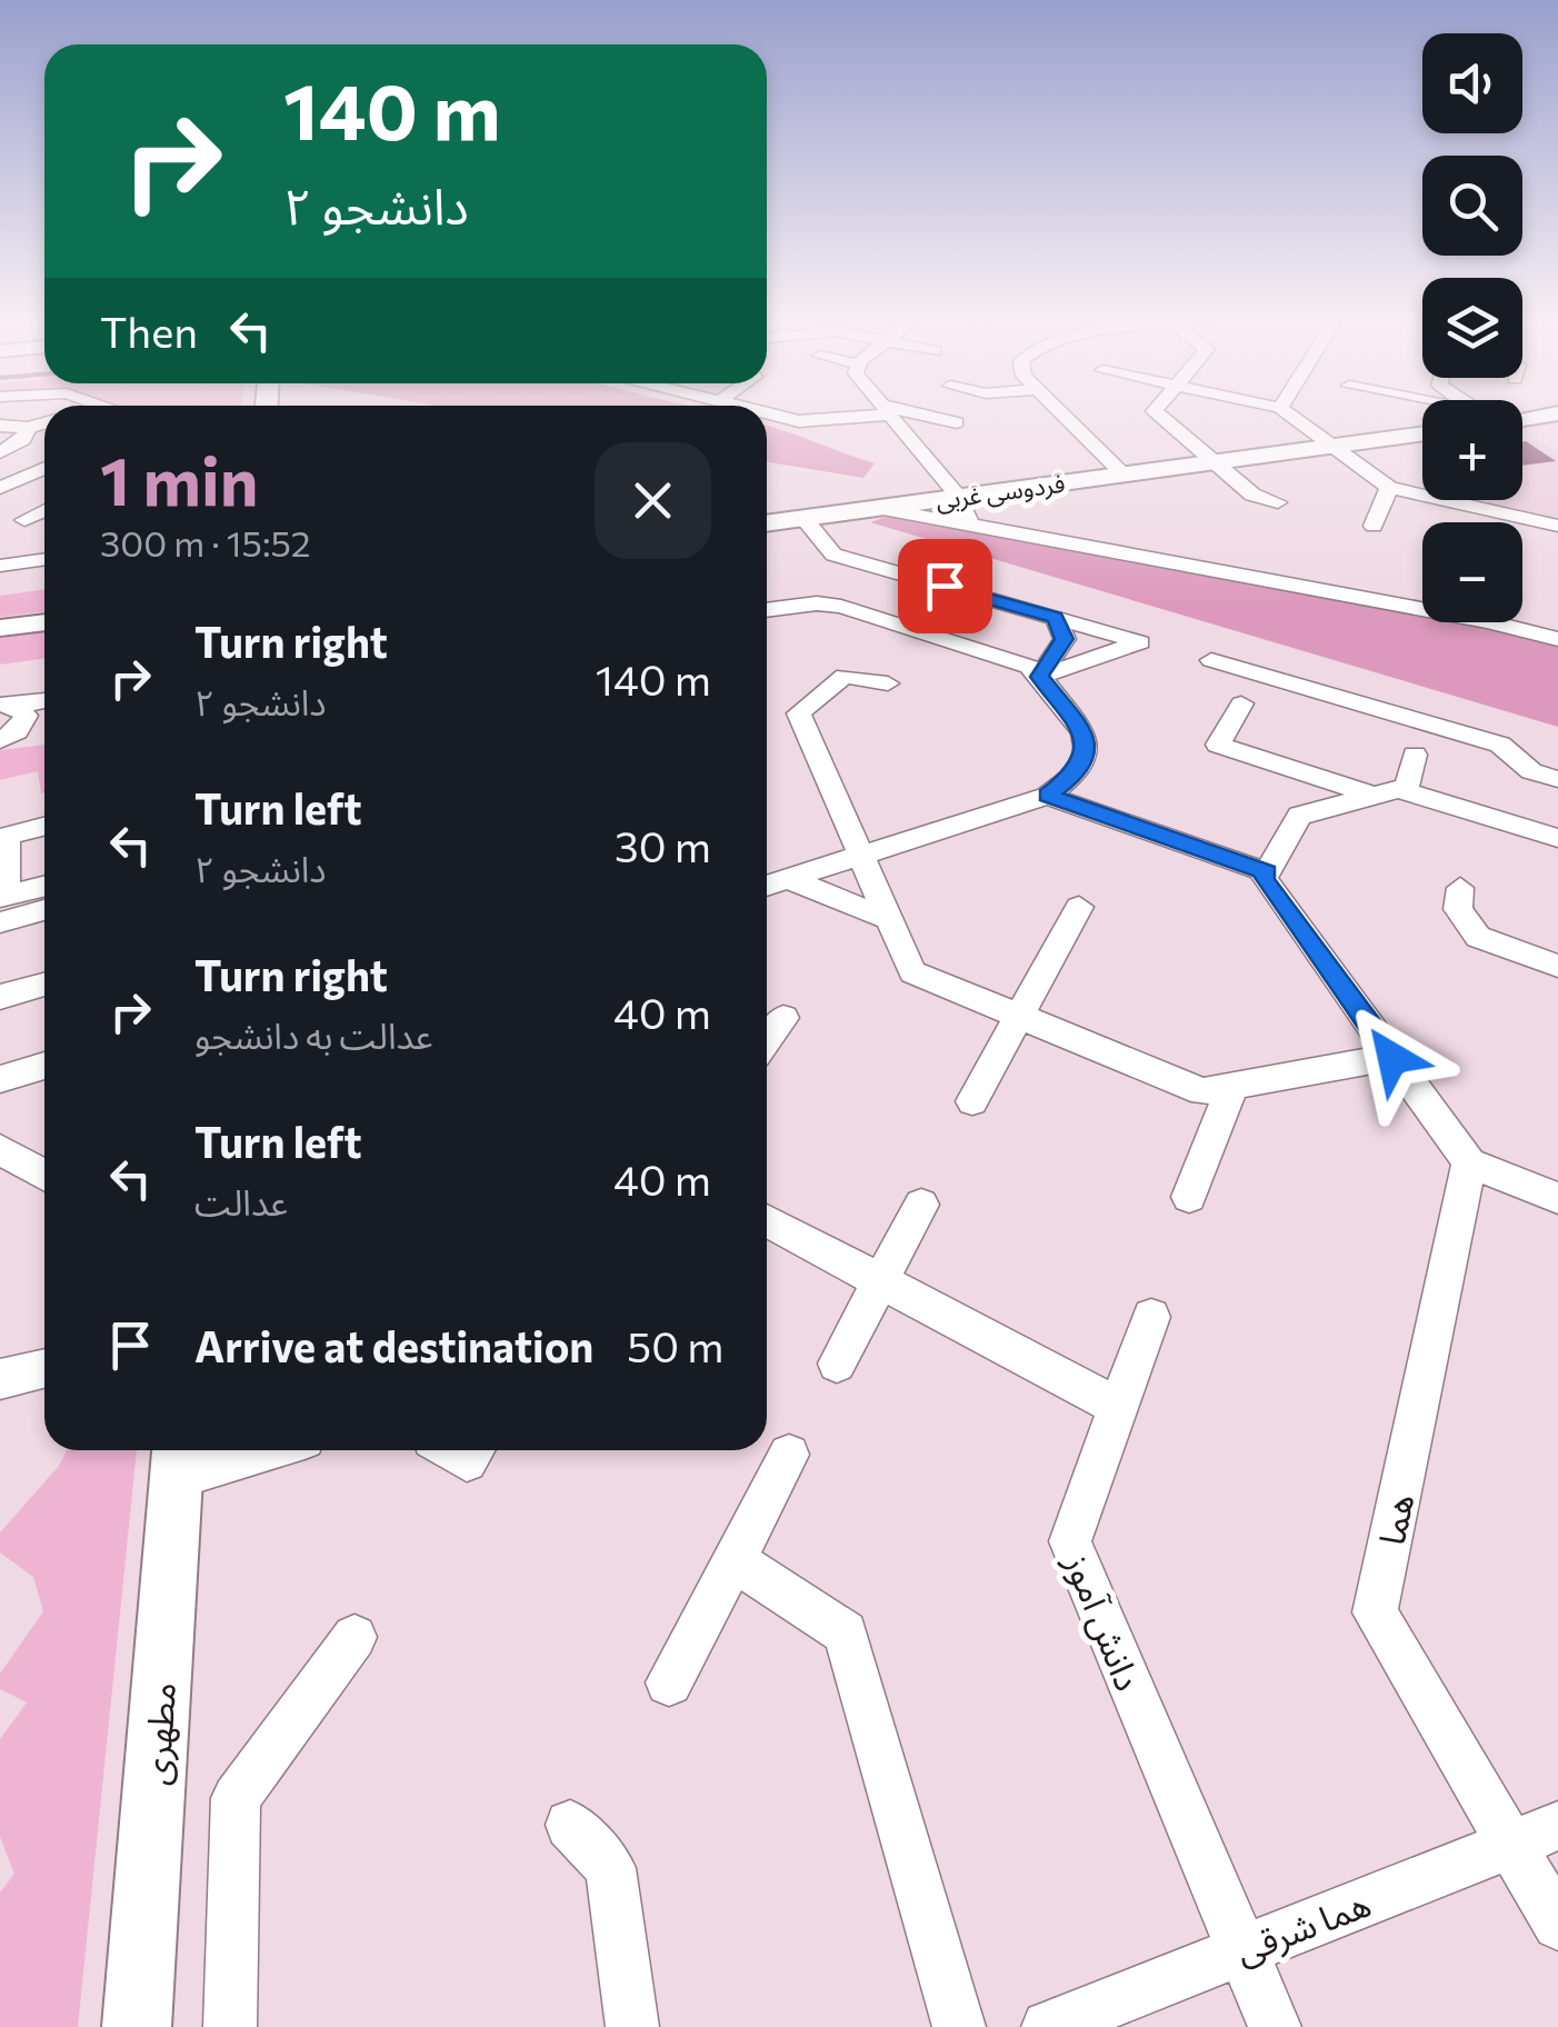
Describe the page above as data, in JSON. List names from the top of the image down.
{
  "streets": {
    "main road": ["فردوسی غربی", "مطهری"],
    "street": ["هما", "دانش آموز", "هما شرقی"]
  },
  "crossings": [
    ["هما", "هما شرقی"],
    ["دانش آموز", "هما شرقی"]
  ],
  "page": {
    "map_buttons": ["+", "−"],
    "turn": ["140 m", "دانشجو ۲"],
    "then": "Then",
    "heading": ["1 min", "300 m · 15:52"],
    "list": [
      {
        "name": "Turn right",
        "note": "دانشجو ۲",
        "value": "140 m"
      },
      {
        "name": "Turn left",
        "note": "دانشجو ۲",
        "value": "30 m"
      },
      {
        "name": "Turn right",
        "note": "عدالت به دانشجو",
        "value": "40 m"
      },
      {
        "name": "Turn left",
        "note": "عدالت",
        "value": "40 m"
      },
      {
        "name": "Arrive at destination",
        "value": "50 m"
      }
    ]
  }
}
